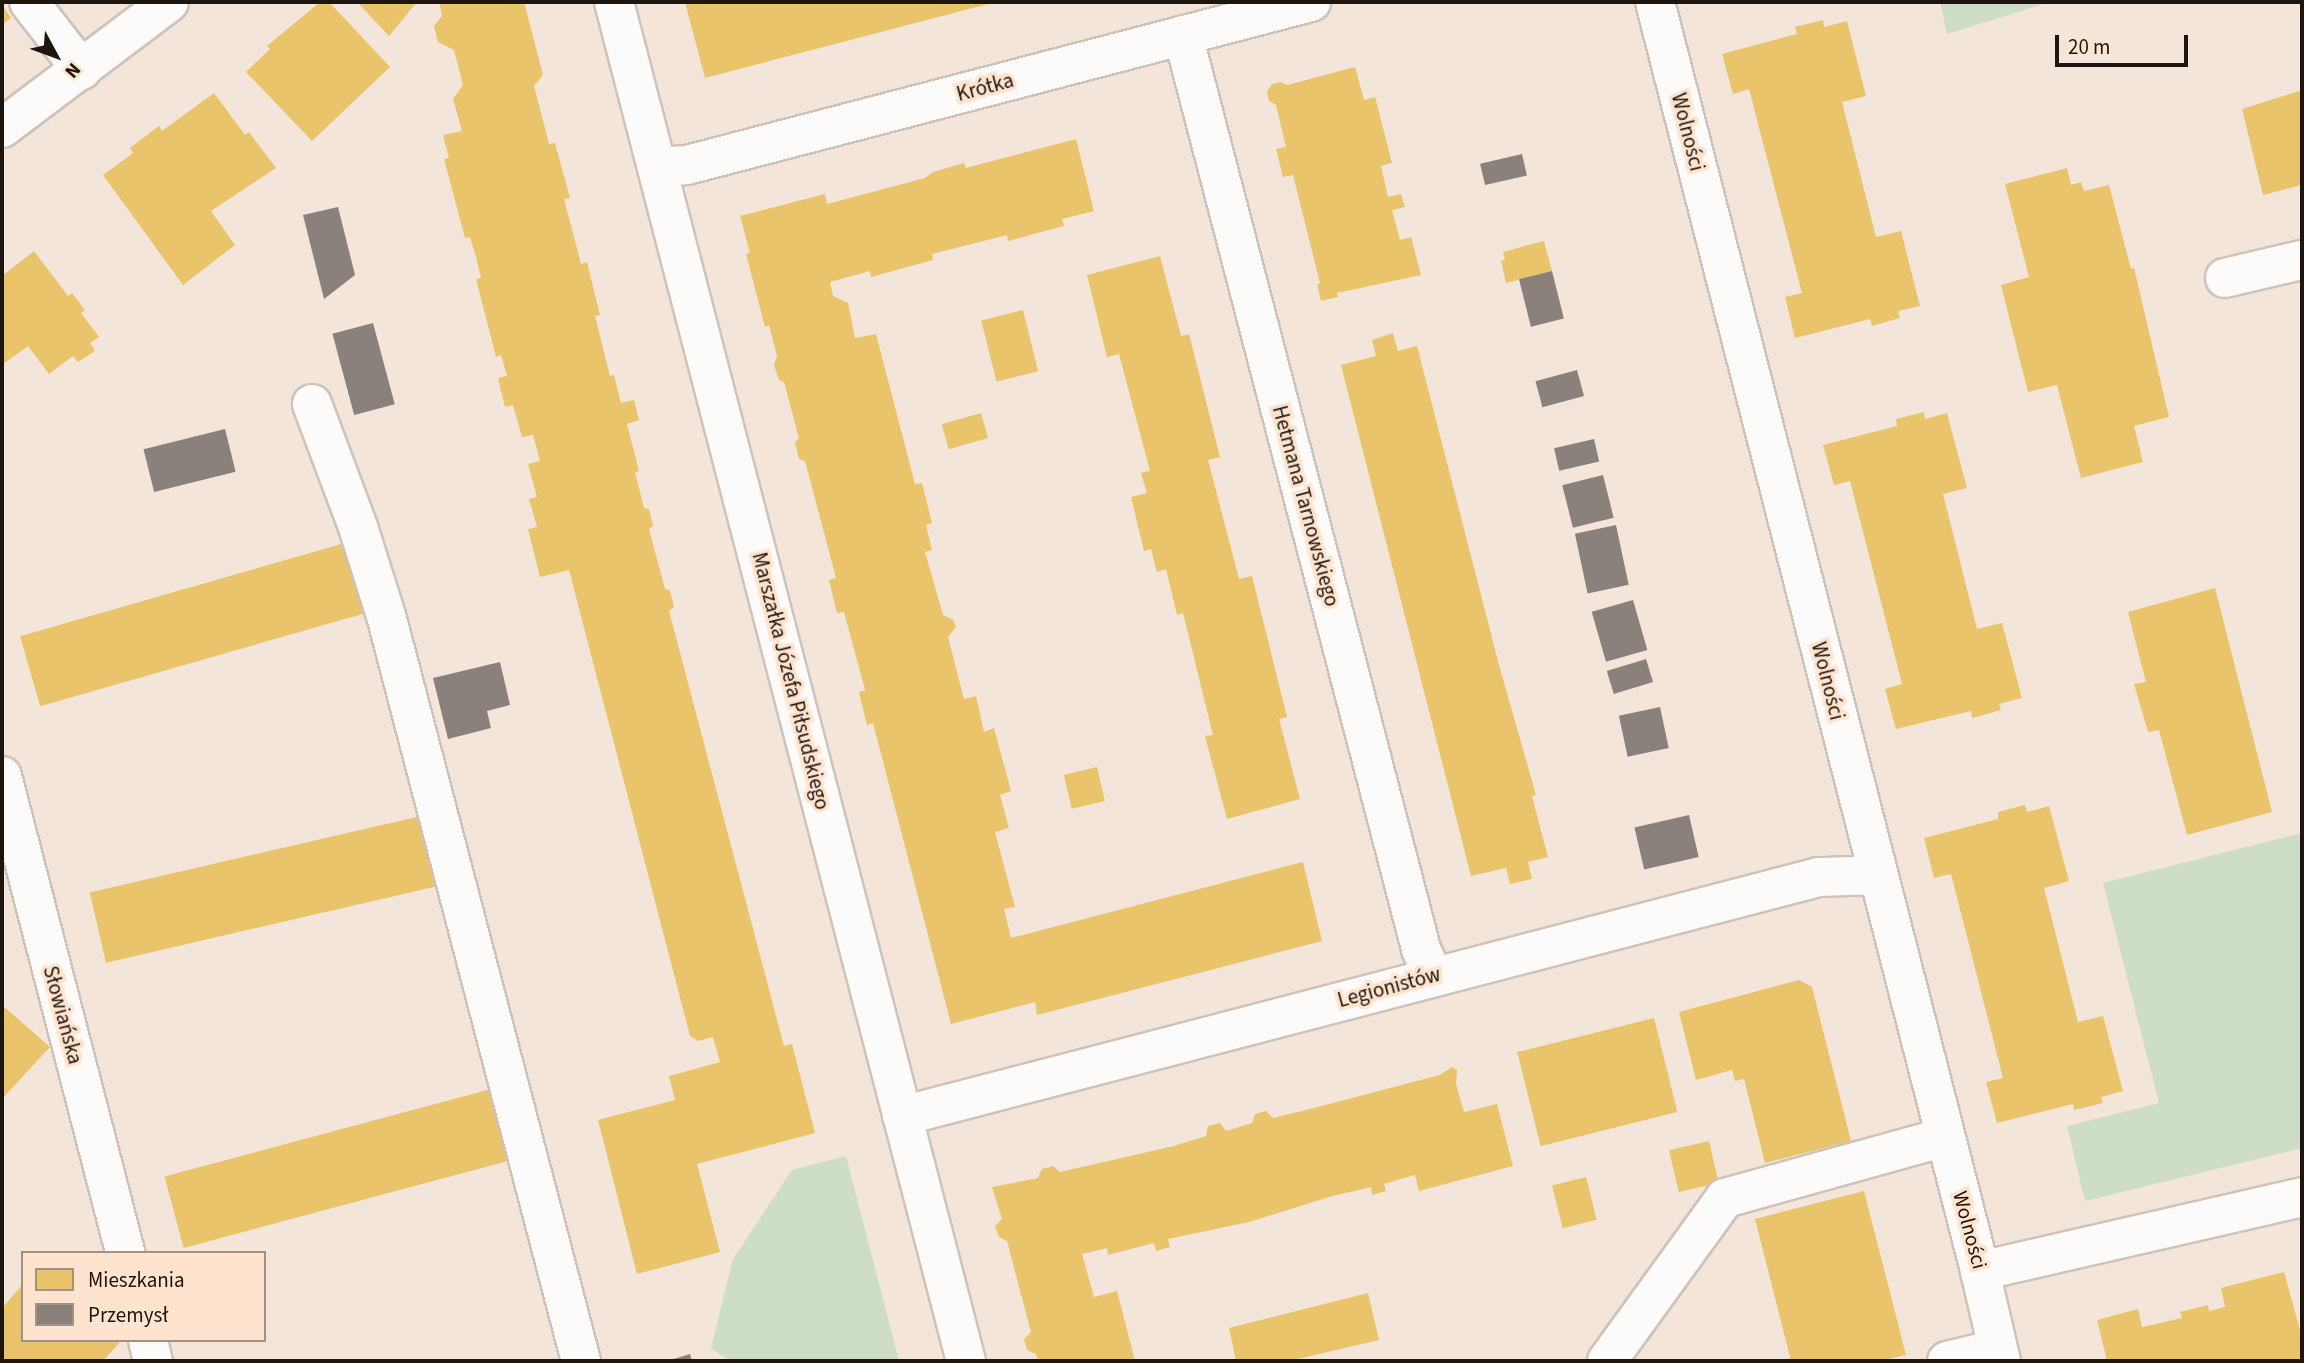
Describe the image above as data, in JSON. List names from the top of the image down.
{
  "streets": {
    "street": [
      "Krótka",
      "Wolności",
      "Hetmana Tarnowskiego",
      "Marszałka Józefa Piłsudskiego",
      "Legionistów",
      "Słowiańska"
    ]
  },
  "crossings": [
    ["Krótka", "Hetmana Tarnowskiego"],
    ["Krótka", "Marszałka Józefa Piłsudskiego"],
    ["Wolności", "Legionistów"],
    ["Hetmana Tarnowskiego", "Legionistów"],
    ["Marszałka Józefa Piłsudskiego", "Legionistów"]
  ],
  "legend": ["Mieszkania", "Przemysł"],
  "scale_bar": "20 m",
  "north": "bottom right"
}
